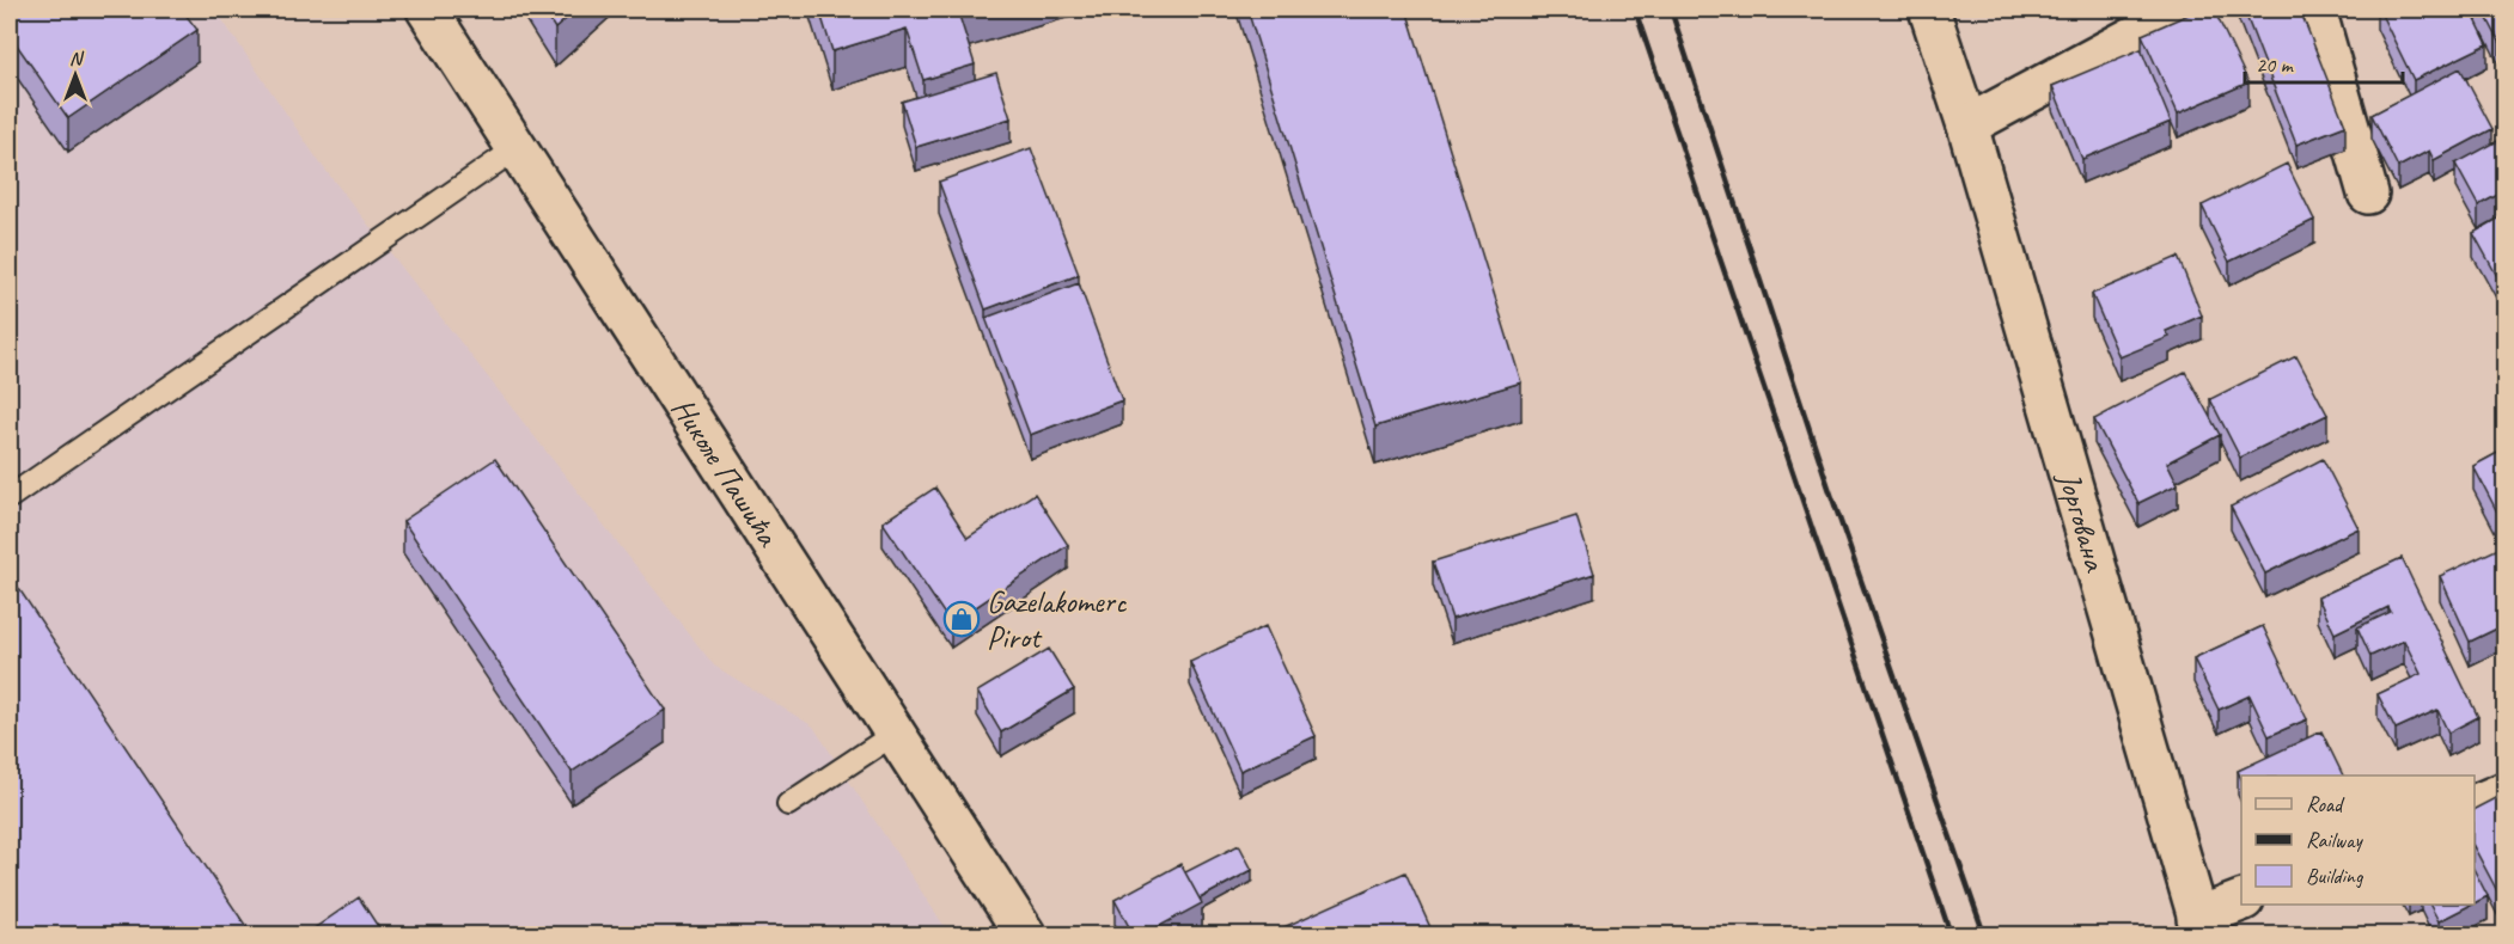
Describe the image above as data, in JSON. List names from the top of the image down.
{
  "streets": {
    "street": ["Николе Пашића", "Јоргована"]
  },
  "places": {
    "shop": ["Gazelakomerc Pirot"]
  },
  "legend": ["Road", "Railway", "Building"],
  "scale_bar": "20 m",
  "north": "top"
}
